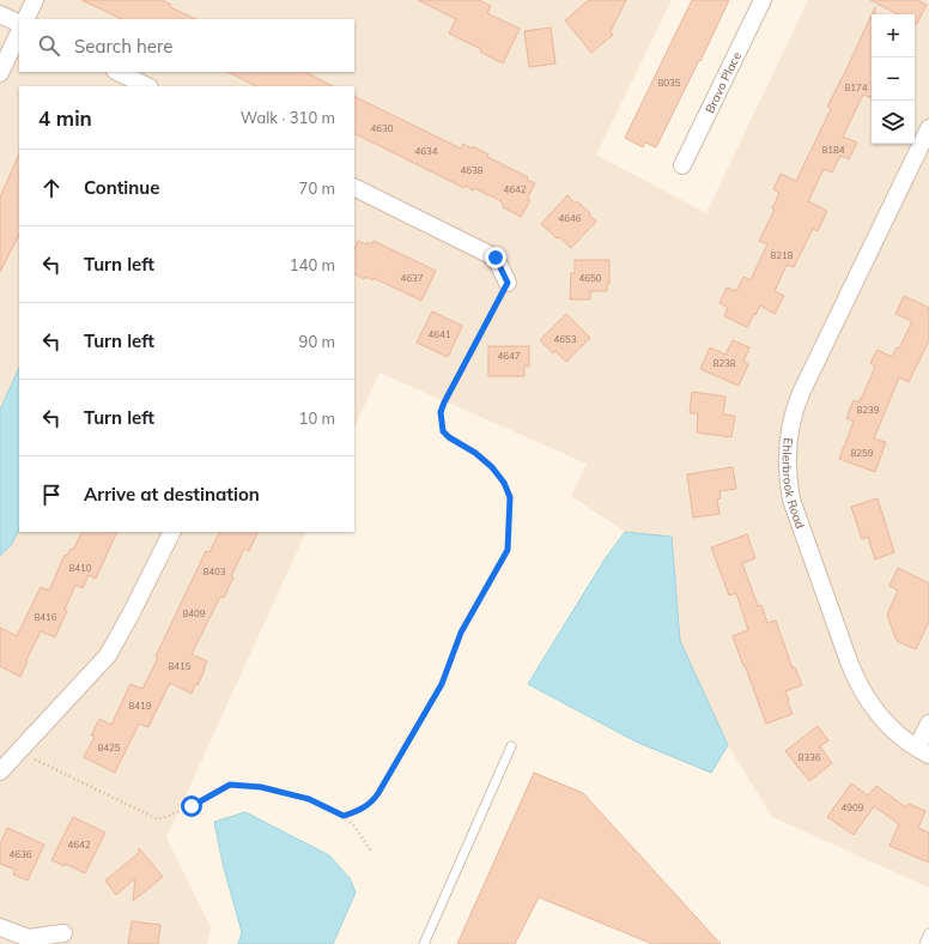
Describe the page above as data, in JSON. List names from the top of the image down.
{
  "streets": {
    "street": ["Bravo Place", "Ehlerbrook Road"]
  },
  "house_numbers": [
    "8035",
    "8174",
    "4630",
    "8184",
    "4634",
    "4638",
    "4642",
    "4646",
    "8218",
    "4637",
    "4650",
    "4641",
    "4653",
    "4647",
    "8238",
    "8239",
    "8259",
    "8410",
    "8403",
    "8409",
    "8416",
    "8415",
    "8419",
    "8425",
    "8336",
    "4909",
    "4642",
    "4636"
  ],
  "page": {
    "map_buttons": ["+", "−"],
    "search": "Search here",
    "heading": ["4 min", "Walk · 310 m"],
    "list": [
      ["Continue", "70 m"],
      ["Turn left", "140 m"],
      ["Turn left", "90 m"],
      ["Turn left", "10 m"],
      "Arrive at destination"
    ]
  }
}
